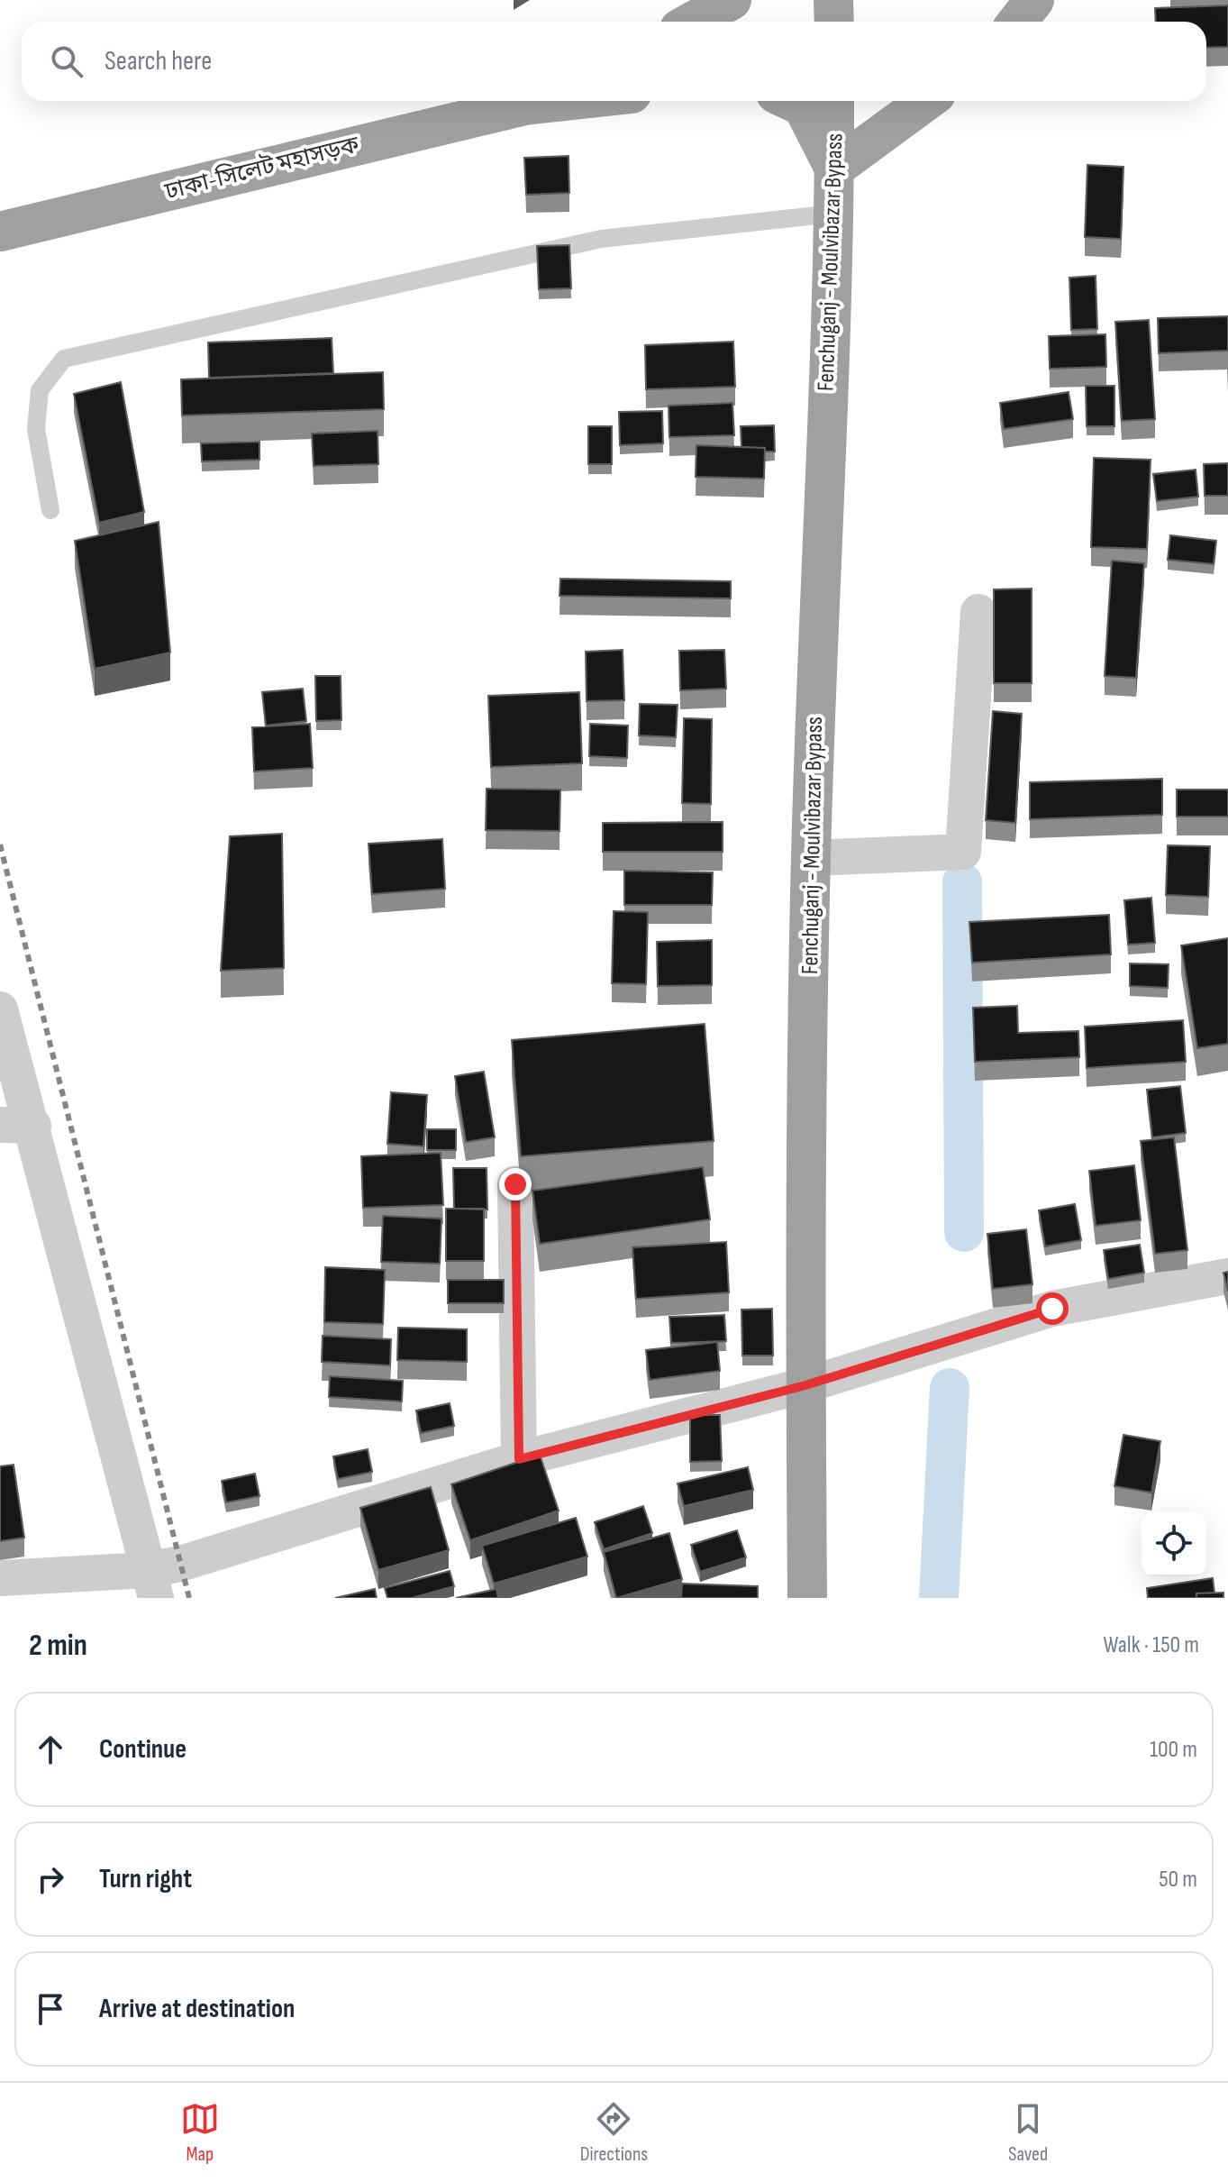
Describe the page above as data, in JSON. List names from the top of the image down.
{
  "streets": {
    "highway": ["ঢাকা-সিলেট মহাসড়ক", "Fenchuganj - Moulvibazar Bypass"]
  },
  "page": {
    "search": "Search here",
    "heading": ["2 min", "Walk · 150 m"],
    "list": [
      ["Continue", "100 m"],
      ["Turn right", "50 m"],
      "Arrive at destination"
    ],
    "nav": ["Map", "Directions", "Saved"]
  }
}
